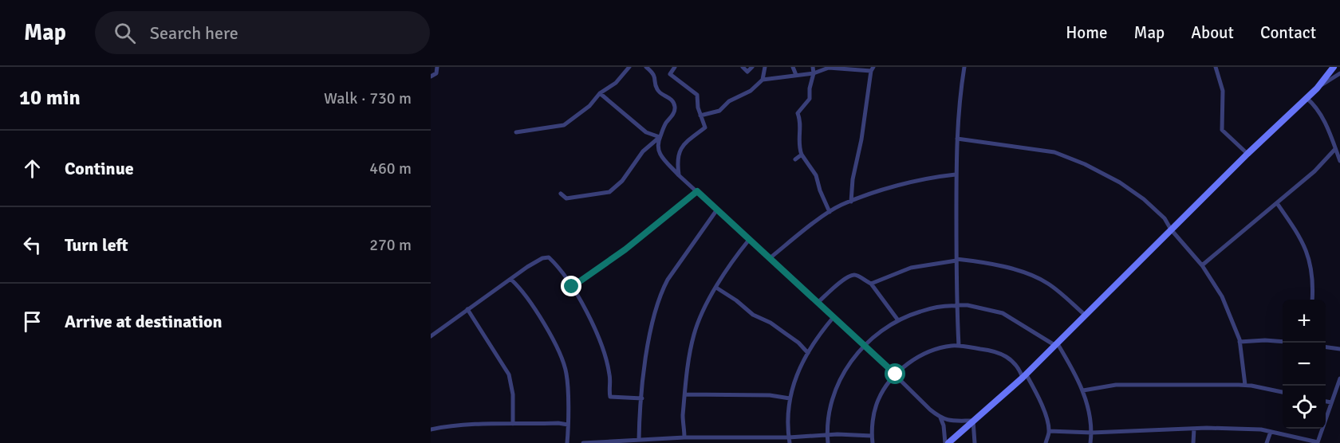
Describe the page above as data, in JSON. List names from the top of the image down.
{
  "page": {
    "header": "Map",
    "search": "Search here",
    "nav": [
      "Home",
      "Map",
      "About",
      "Contact"
    ],
    "heading": ["10 min", "Walk · 730 m"],
    "list": [
      ["Continue", "460 m"],
      ["Turn left", "270 m"],
      "Arrive at destination"
    ],
    "map_buttons": ["+", "−"]
  }
}
